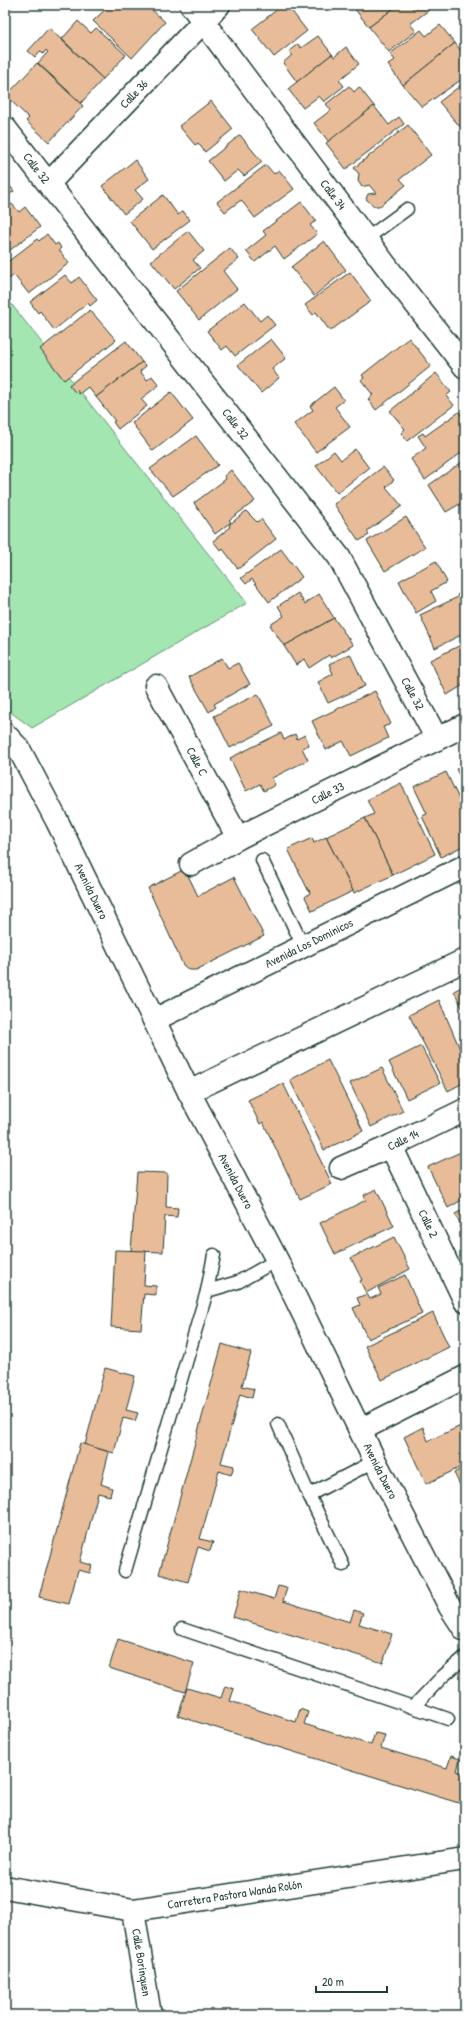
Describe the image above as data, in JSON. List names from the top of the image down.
{
  "streets": {
    "street": [
      "Calle 36",
      "Calle 32",
      "Calle 34",
      "Calle C",
      "Calle 33",
      "Avenida Duero",
      "Avenida Los Dominicos",
      "Calle 14",
      "Calle 2",
      "Carretera Pastora Wanda Rolón",
      "Calle Borinquen"
    ]
  },
  "crossings": [
    ["Calle 36", "Calle 32"],
    ["Calle 36", "Calle 34"],
    ["Calle 32", "Calle 33"],
    ["Calle C", "Calle 33"],
    ["Avenida Duero", "Avenida Los Dominicos"],
    ["Calle 14", "Calle 2"],
    ["Carretera Pastora Wanda Rolón", "Calle Borinquen"]
  ],
  "scale_bar": "20 m"
}
